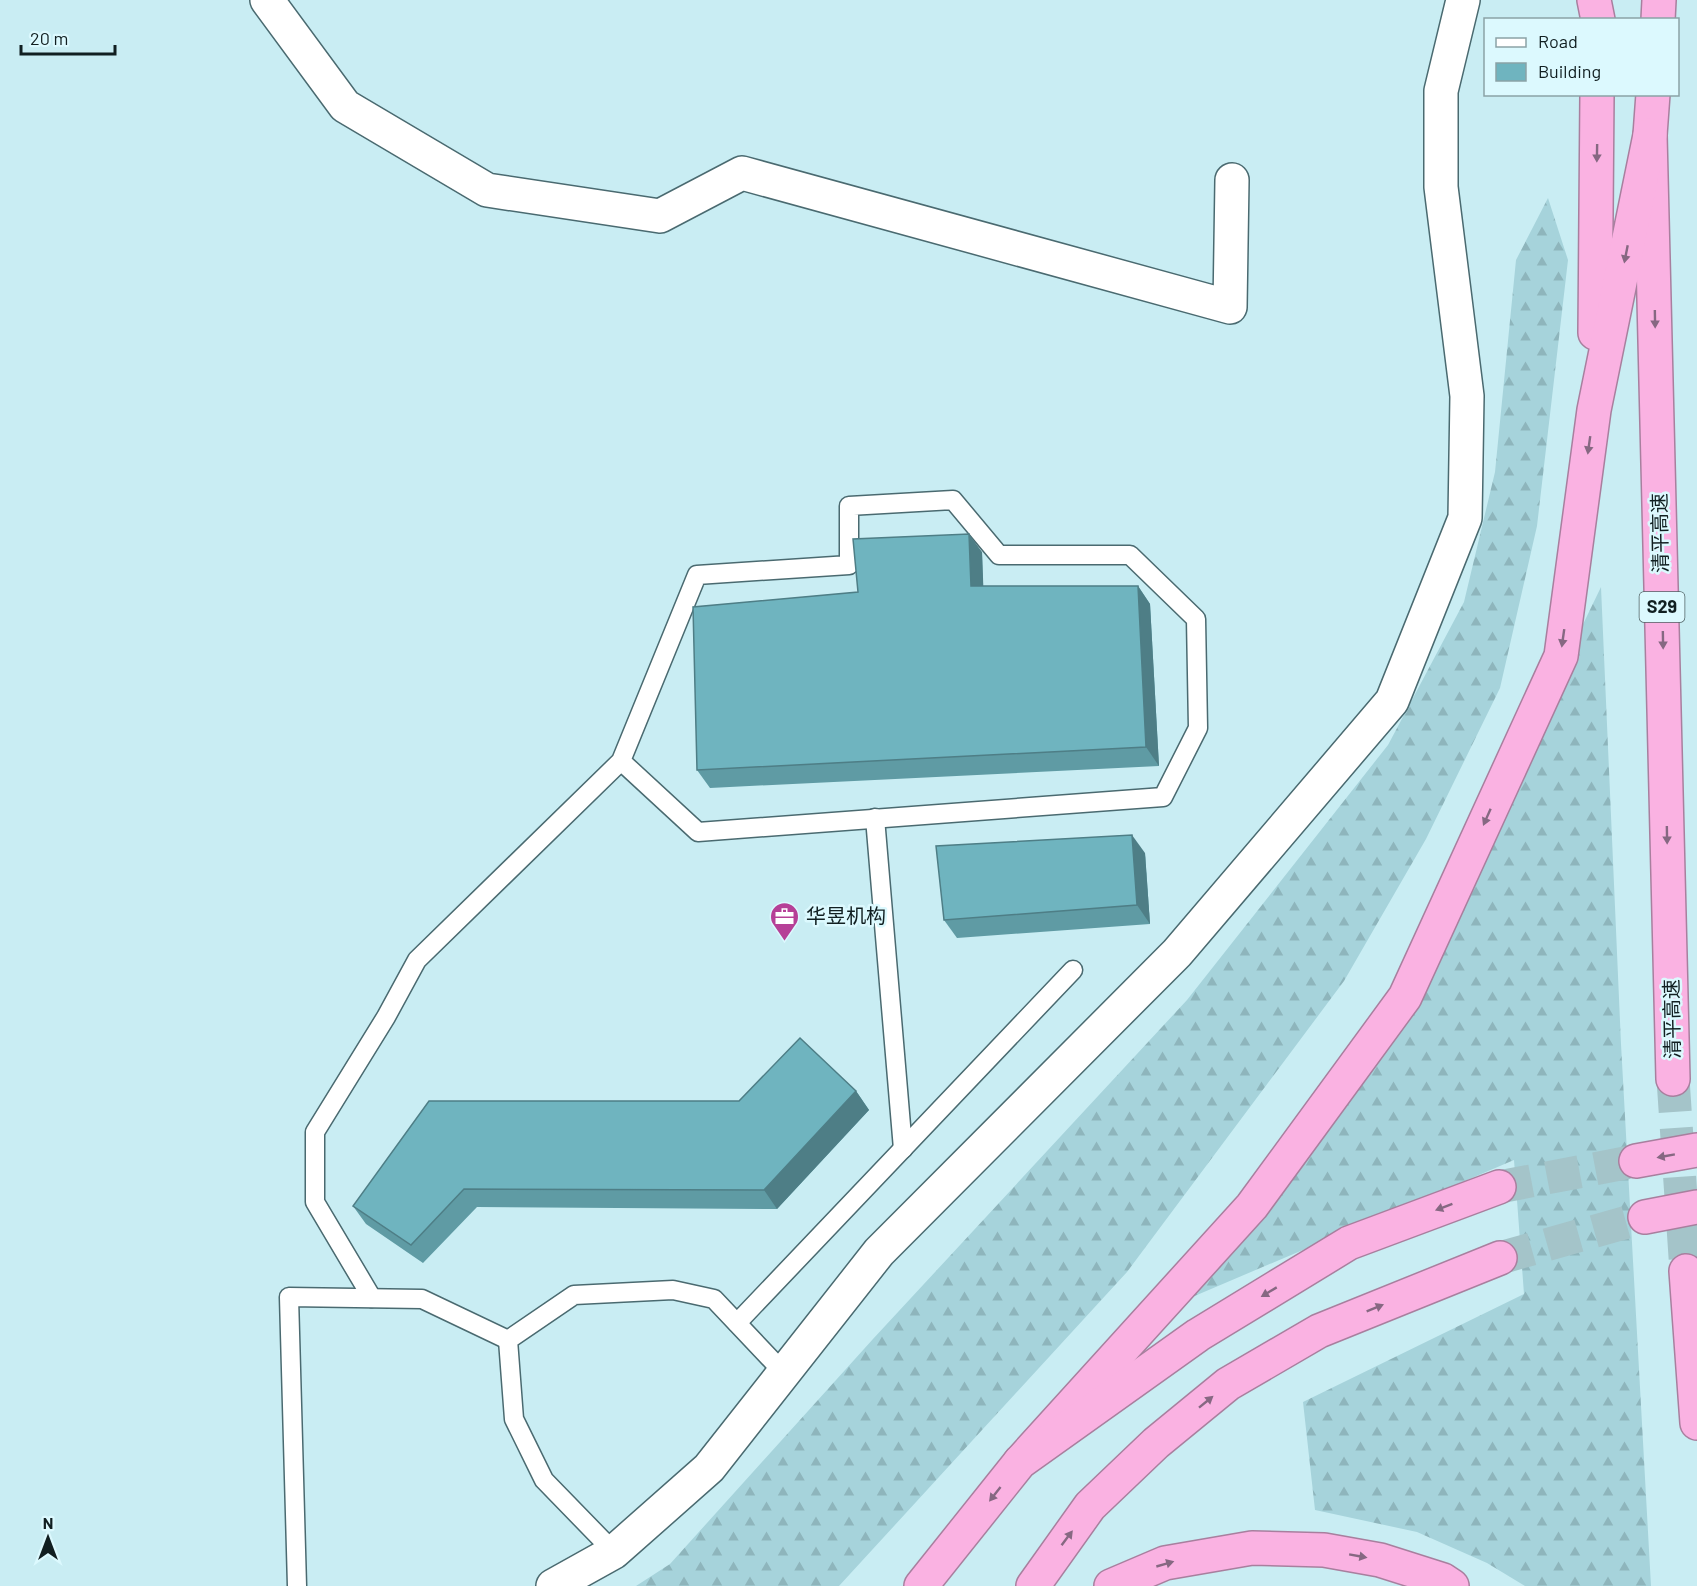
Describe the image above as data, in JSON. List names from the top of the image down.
{
  "streets": {
    "highway": ["清平高速", "S29"]
  },
  "places": {
    "office": ["华昱机构"]
  },
  "legend": ["Road", "Building"],
  "scale_bar": "20 m",
  "north": "top"
}
